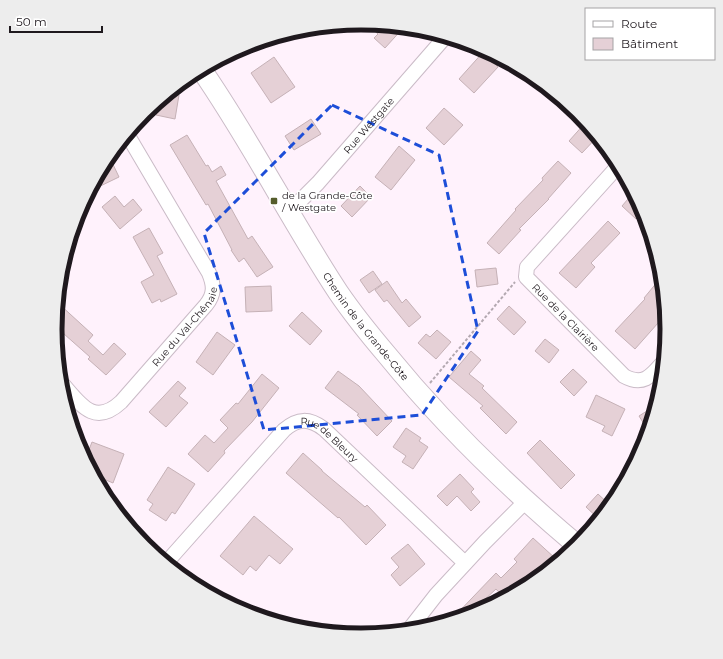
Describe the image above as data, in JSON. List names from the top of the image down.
{
  "streets": {
    "main road": ["Chemin de la Grande-Côte"],
    "street": [
      "Rue Westgate",
      "Rue de la Clairière",
      "Rue du Val-Chênaie",
      "Rue de Bleury"
    ]
  },
  "crossings": [
    ["Rue Westgate", "Chemin de la Grande-Côte"]
  ],
  "places": {
    "transit": ["de la Grande-Côte / Westgate"]
  },
  "legend": ["Route", "Bâtiment"],
  "scale_bar": "50 m"
}
